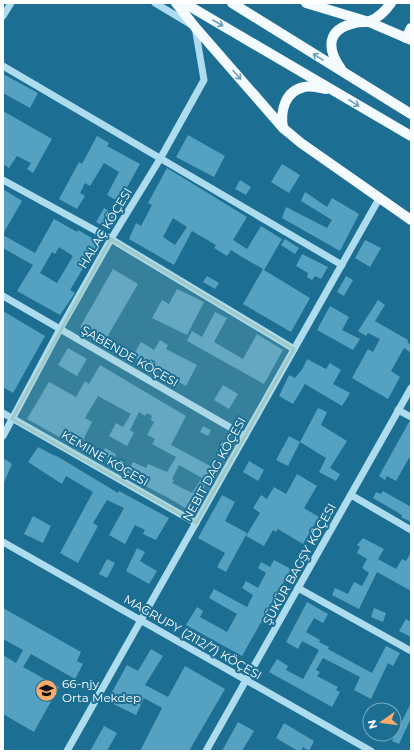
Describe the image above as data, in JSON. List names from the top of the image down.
{
  "streets": {
    "street": [
      "HALAÇ KÖÇESI",
      "ŞABENDE KÖÇESI",
      "KEMINE KÖÇESI",
      "NEBIT DAG KÖÇESI",
      "ŞÜKÜR BAGŞY KÖÇESI",
      "MAGRUPY (2112/7) KÖÇESI"
    ]
  },
  "crossings": [
    ["HALAÇ KÖÇESI", "ŞABENDE KÖÇESI"],
    ["HALAÇ KÖÇESI", "KEMINE KÖÇESI"],
    ["ŞABENDE KÖÇESI", "NEBIT DAG KÖÇESI"],
    ["KEMINE KÖÇESI", "NEBIT DAG KÖÇESI"],
    ["NEBIT DAG KÖÇESI", "MAGRUPY (2112/7) KÖÇESI"],
    ["ŞÜKÜR BAGŞY KÖÇESI", "MAGRUPY (2112/7) KÖÇESI"]
  ],
  "places": {
    "school or university": ["66-njy Orta Mekdep"]
  },
  "north": "left"
}
